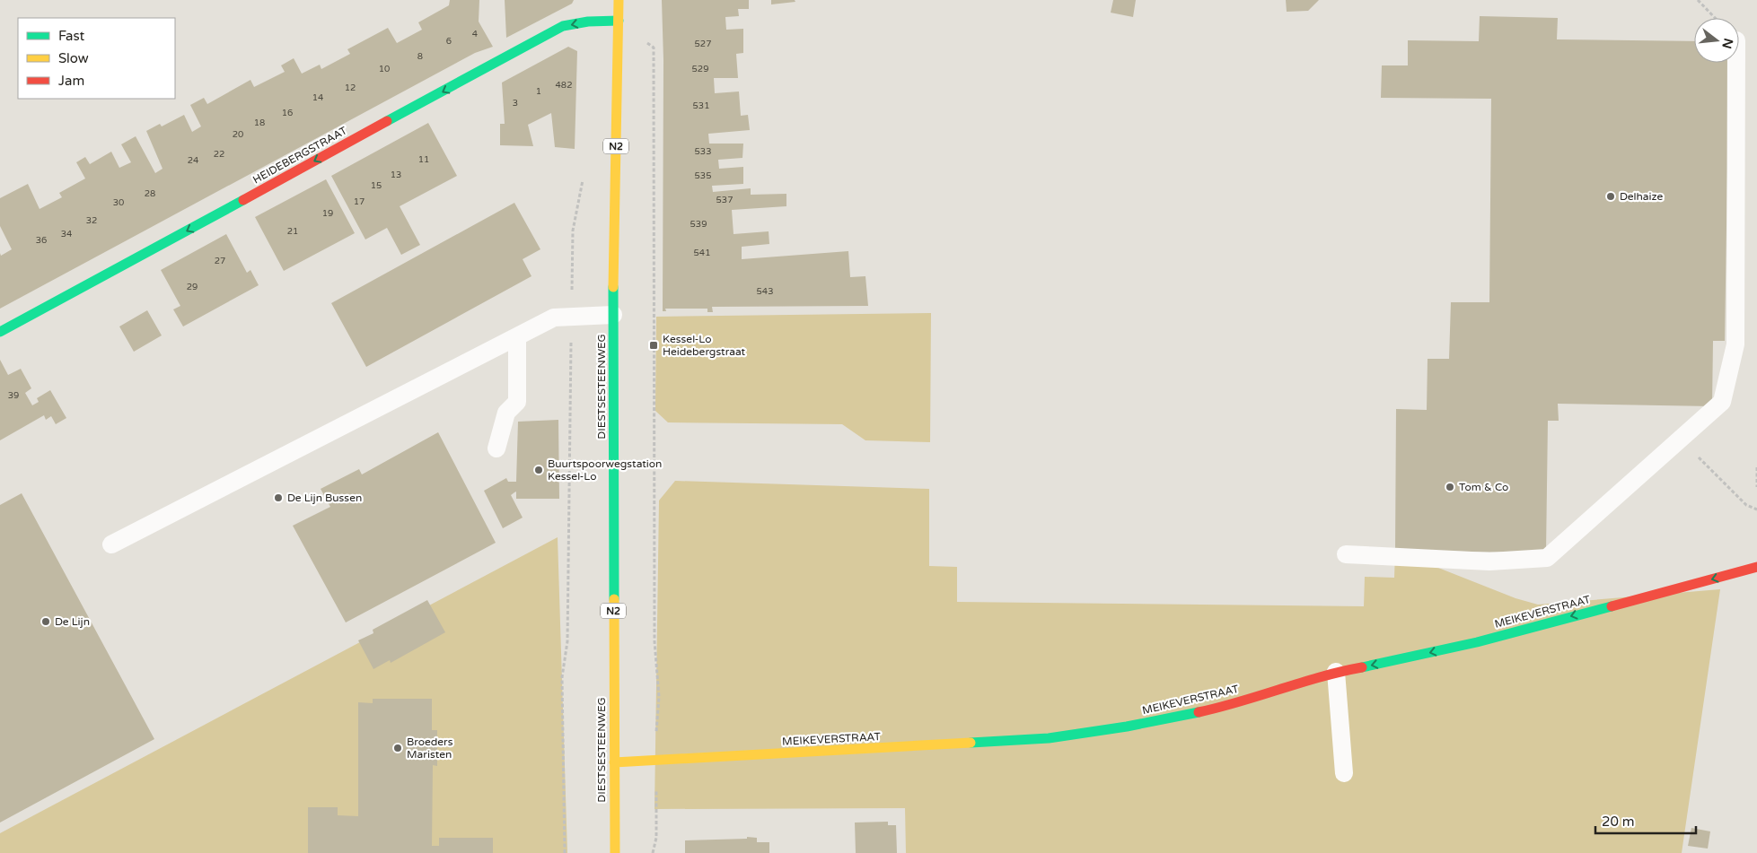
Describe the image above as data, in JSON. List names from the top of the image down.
{
  "streets": {
    "street": [
      "N2",
      "HEIDEBERGSTRAAT",
      "DIESTSESTEENWEG",
      "MEIKEVERSTRAAT"
    ]
  },
  "crossings": [
    ["HEIDEBERGSTRAAT", "DIESTSESTEENWEG"],
    ["DIESTSESTEENWEG", "MEIKEVERSTRAAT"]
  ],
  "one_way": ["HEIDEBERGSTRAAT", "MEIKEVERSTRAAT"],
  "places": {
    "other": [
      "Delhaize",
      "Buurtspoorwegstation Kessel-Lo",
      "Tom & Co",
      "De Lijn Bussen",
      "De Lijn",
      "Broeders Maristen"
    ],
    "transit": ["Kessel-Lo Heidebergstraat"]
  },
  "house_numbers": [
    "4",
    "6",
    "527",
    "8",
    "10",
    "529",
    "482",
    "12",
    "1",
    "14",
    "3",
    "531",
    "16",
    "18",
    "20",
    "533",
    "22",
    "11",
    "24",
    "13",
    "535",
    "15",
    "28",
    "537",
    "17",
    "30",
    "19",
    "32",
    "539",
    "21",
    "34",
    "36",
    "541",
    "27",
    "29",
    "543",
    "39"
  ],
  "legend": ["Fast", "Slow", "Jam"],
  "scale_bar": "20 m",
  "north": "right"
}
